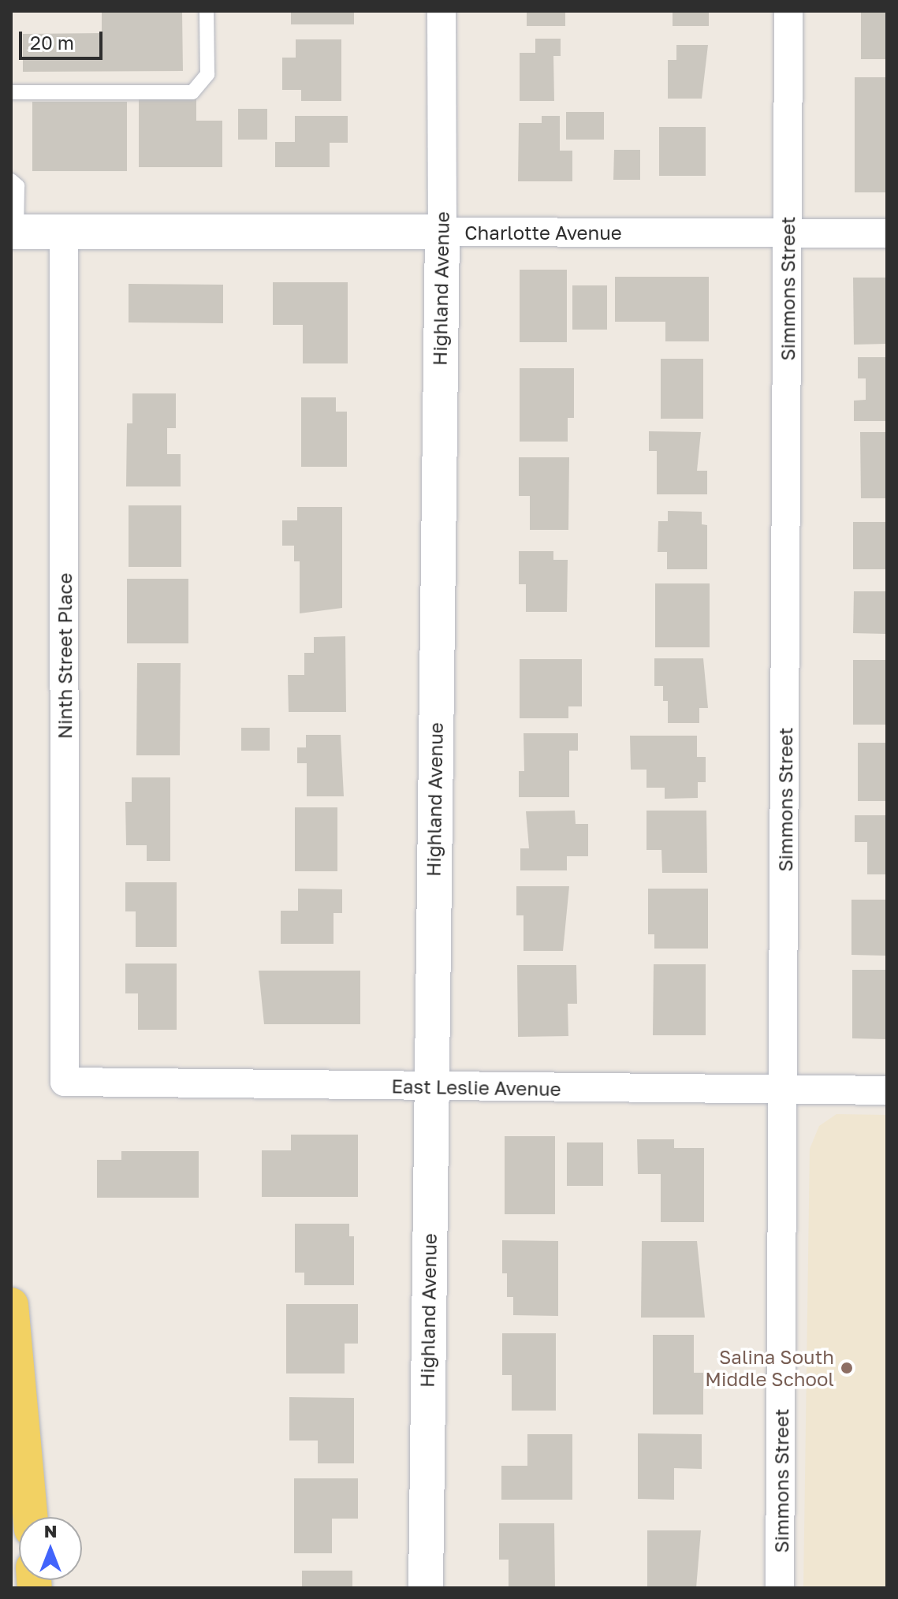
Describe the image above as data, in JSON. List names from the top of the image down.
{
  "streets": {
    "street": [
      "Charlotte Avenue",
      "Highland Avenue",
      "Simmons Street",
      "Ninth Street Place",
      "East Leslie Avenue"
    ]
  },
  "crossings": [
    ["Charlotte Avenue", "Highland Avenue"],
    ["Charlotte Avenue", "Simmons Street"],
    ["Charlotte Avenue", "Ninth Street Place"],
    ["Highland Avenue", "East Leslie Avenue"],
    ["Simmons Street", "East Leslie Avenue"],
    ["Ninth Street Place", "East Leslie Avenue"]
  ],
  "places": ["Salina South Middle School"],
  "scale_bar": "20 m",
  "north": "top"
}
